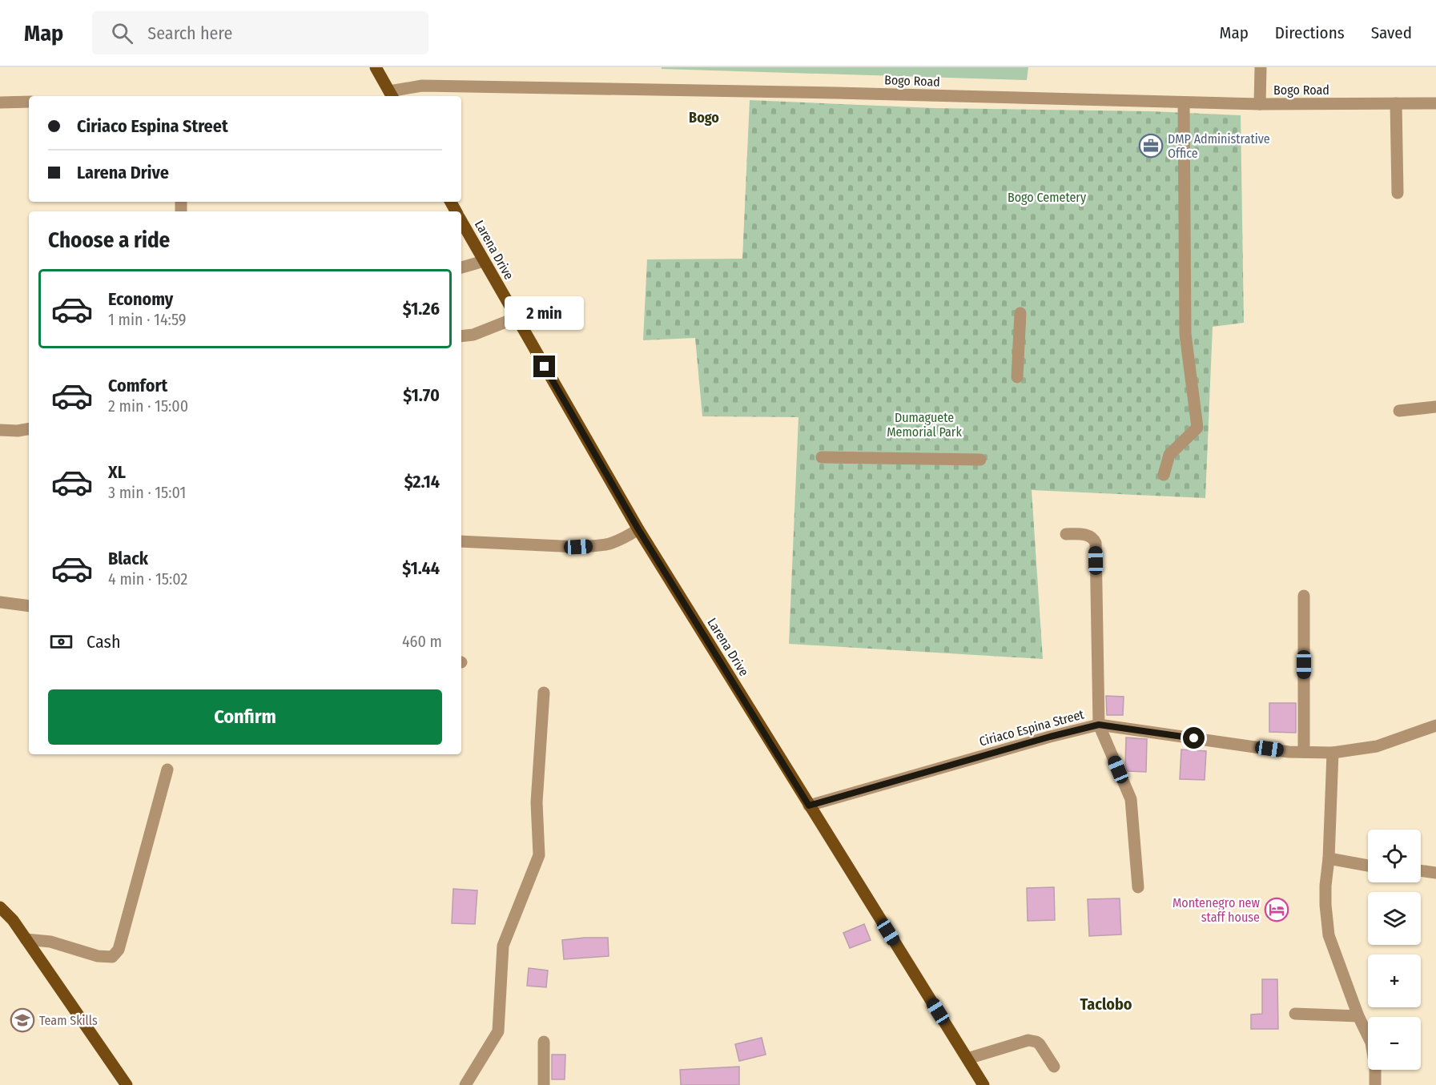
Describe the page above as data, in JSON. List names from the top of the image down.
{
  "streets": {
    "main road": ["Larena Drive"],
    "street": ["Bogo Road", "Ciriaco Espina Street"]
  },
  "crossings": [
    ["Larena Drive", "Ciriaco Espina Street"]
  ],
  "districts": ["Bogo", "Taclobo"],
  "parks": ["Bogo Cemetery", "Dumaguete Memorial Park"],
  "places": {
    "office": ["DMP Administrative Office"],
    "hotel": ["Montenegro new staff house"],
    "school or university": ["Team Skills"]
  },
  "page": {
    "header": "Map",
    "search": "Search here",
    "nav": ["Map", "Directions", "Saved"],
    "banner": ["Ciriaco Espina Street", "Larena Drive"],
    "heading": "Choose a ride",
    "list": [
      {
        "name": "Economy",
        "note": "1 min · 14:59",
        "value": "$1.26"
      },
      {
        "name": "Comfort",
        "note": "2 min · 15:00",
        "value": "$1.70"
      },
      {
        "name": "XL",
        "note": "3 min · 15:01",
        "value": "$2.14"
      },
      {
        "name": "Black",
        "note": "4 min · 15:02",
        "value": "$1.44"
      }
    ],
    "bubble": "2 min",
    "pay": ["Cash", "460 m"],
    "buttons": "Confirm",
    "map_buttons": ["+", "−"]
  }
}
